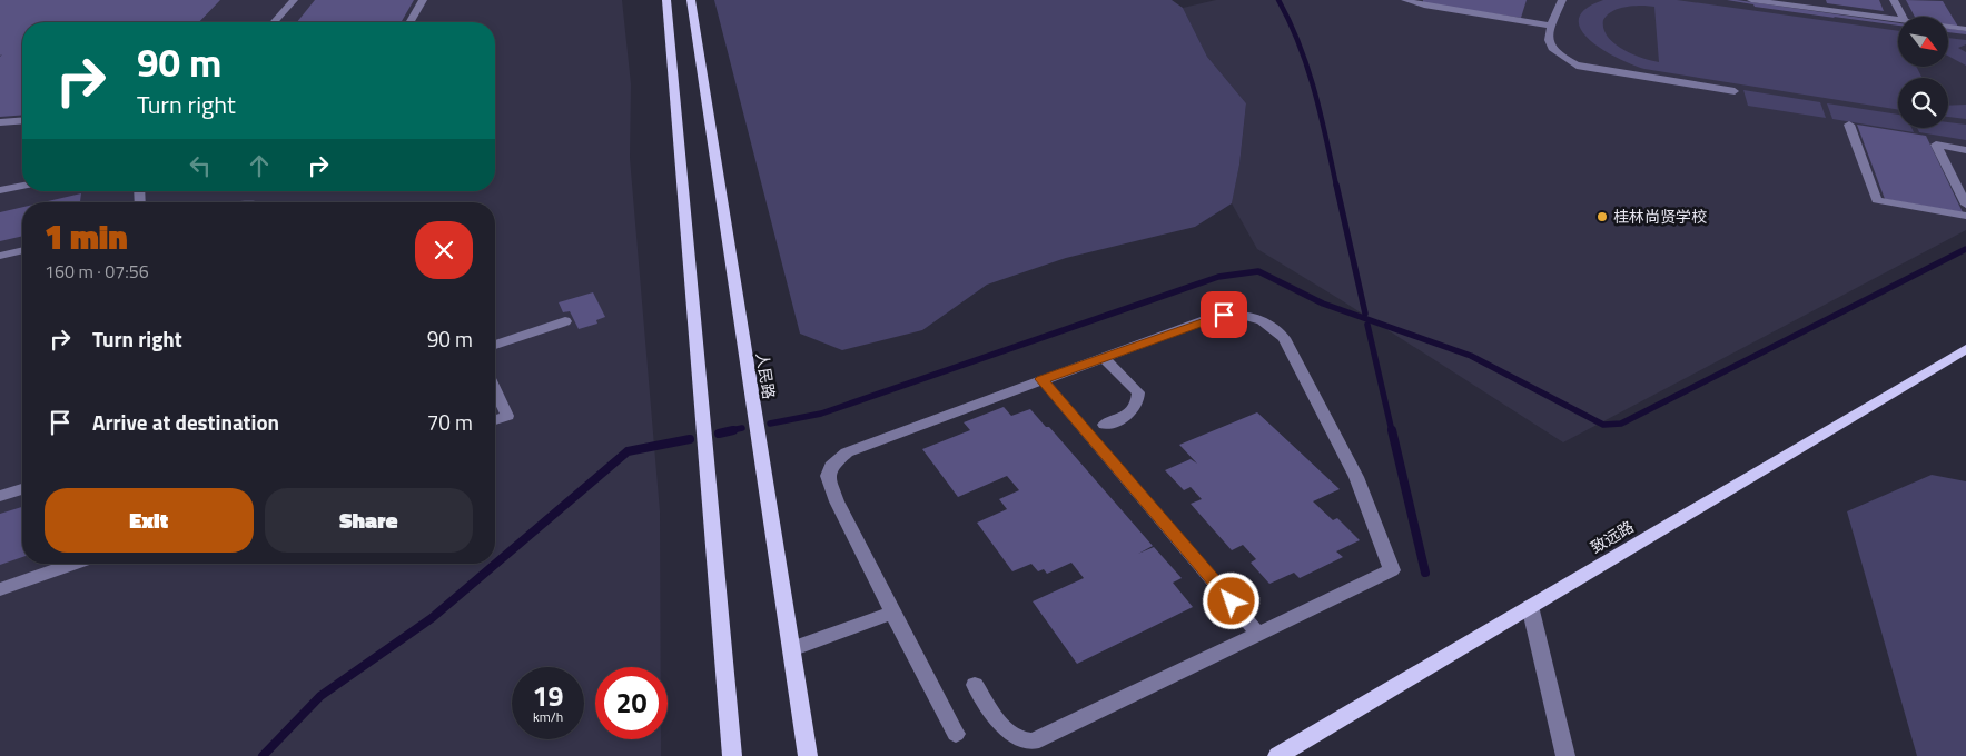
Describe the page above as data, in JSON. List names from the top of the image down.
{
  "streets": {
    "main road": ["人民路", "致远路"]
  },
  "places": ["桂林尚贤学校"],
  "north": "bottom right",
  "page": {
    "turn": ["90 m", "Turn right"],
    "heading": ["1 min", "160 m · 07:56"],
    "list": [
      {
        "name": "Turn right",
        "value": "90 m"
      },
      {
        "name": "Arrive at destination",
        "value": "70 m"
      }
    ],
    "buttons": ["Exit", "Share"],
    "speed": "19 km/h",
    "limit": "20"
  }
}
